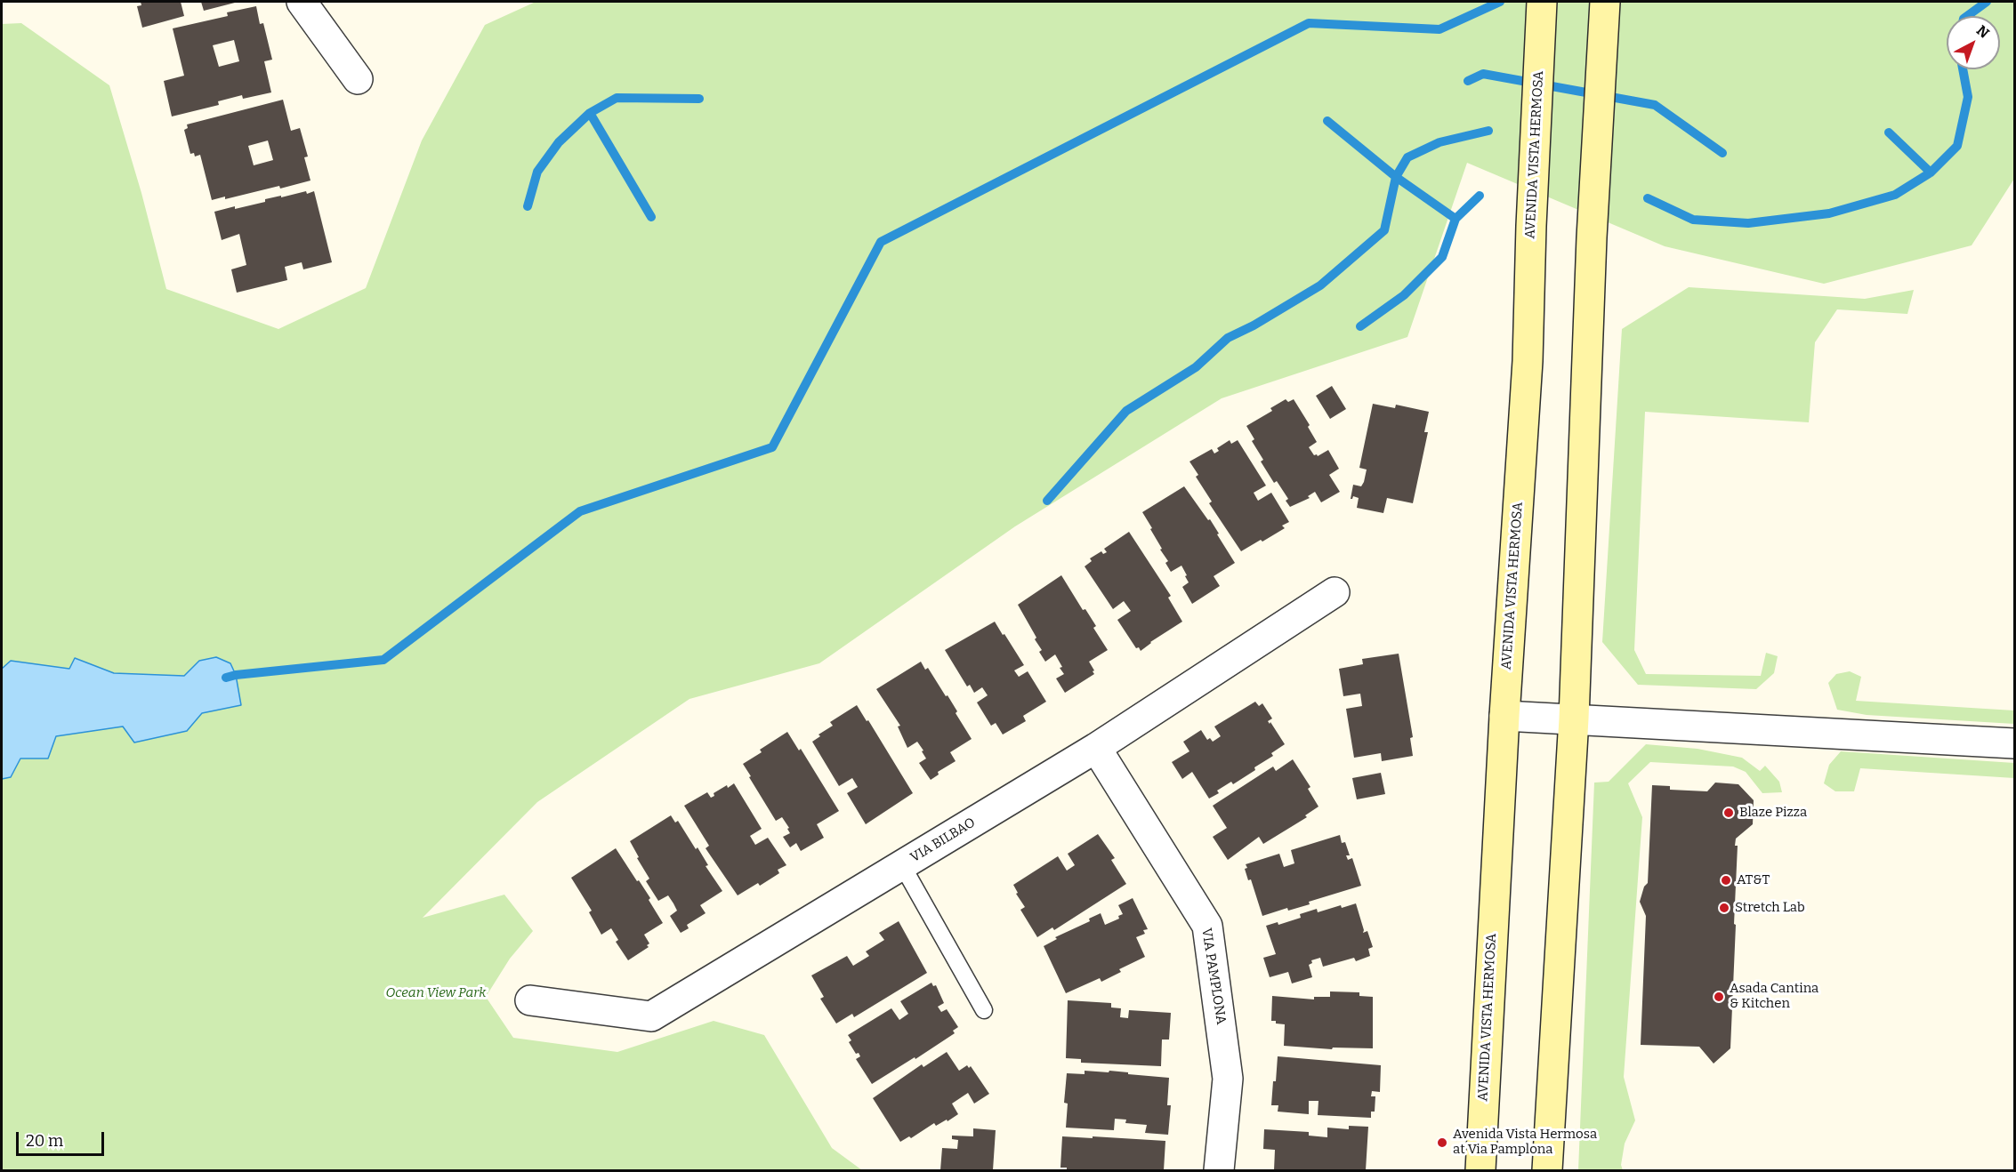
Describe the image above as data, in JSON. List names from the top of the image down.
{
  "streets": {
    "main road": ["AVENIDA VISTA HERMOSA"],
    "street": ["VIA BILBAO", "VIA PAMPLONA"]
  },
  "crossings": [
    ["VIA BILBAO", "VIA PAMPLONA"]
  ],
  "parks": ["Ocean View Park"],
  "places": [
    "Blaze Pizza",
    "AT&T",
    "Stretch Lab",
    "Asada Cantina & Kitchen",
    "Avenida Vista Hermosa at Via Pamplona"
  ],
  "scale_bar": "20 m",
  "north": "top right"
}
